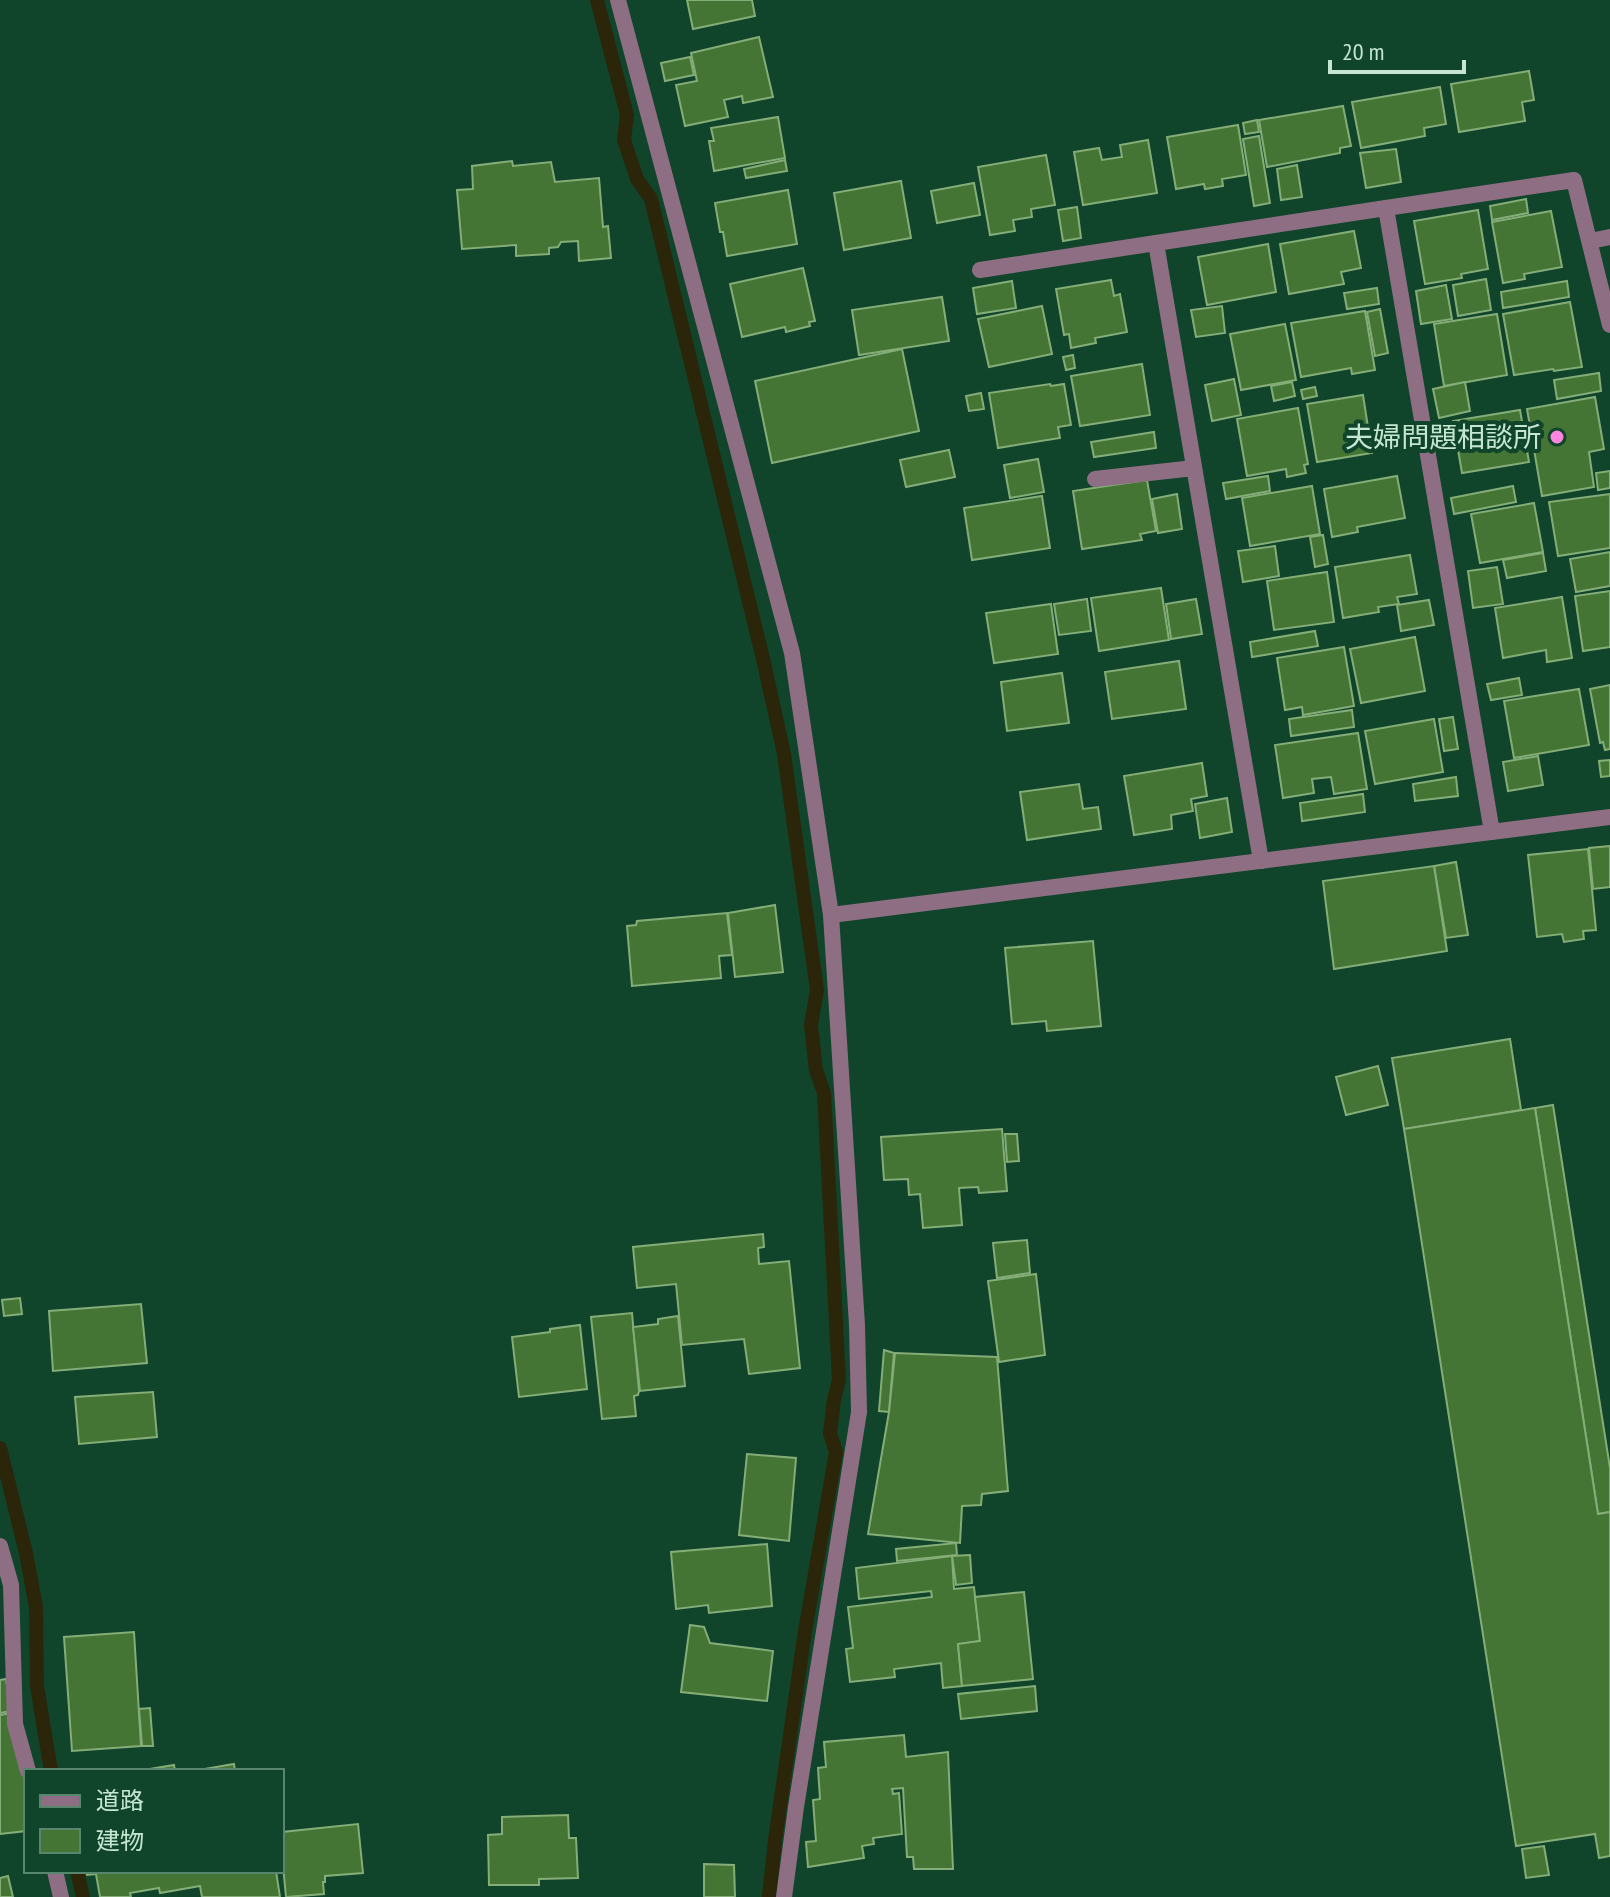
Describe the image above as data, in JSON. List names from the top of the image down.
{
  "places": ["夫婦問題相談所"],
  "legend": ["道路", "建物"],
  "scale_bar": "20 m"
}
